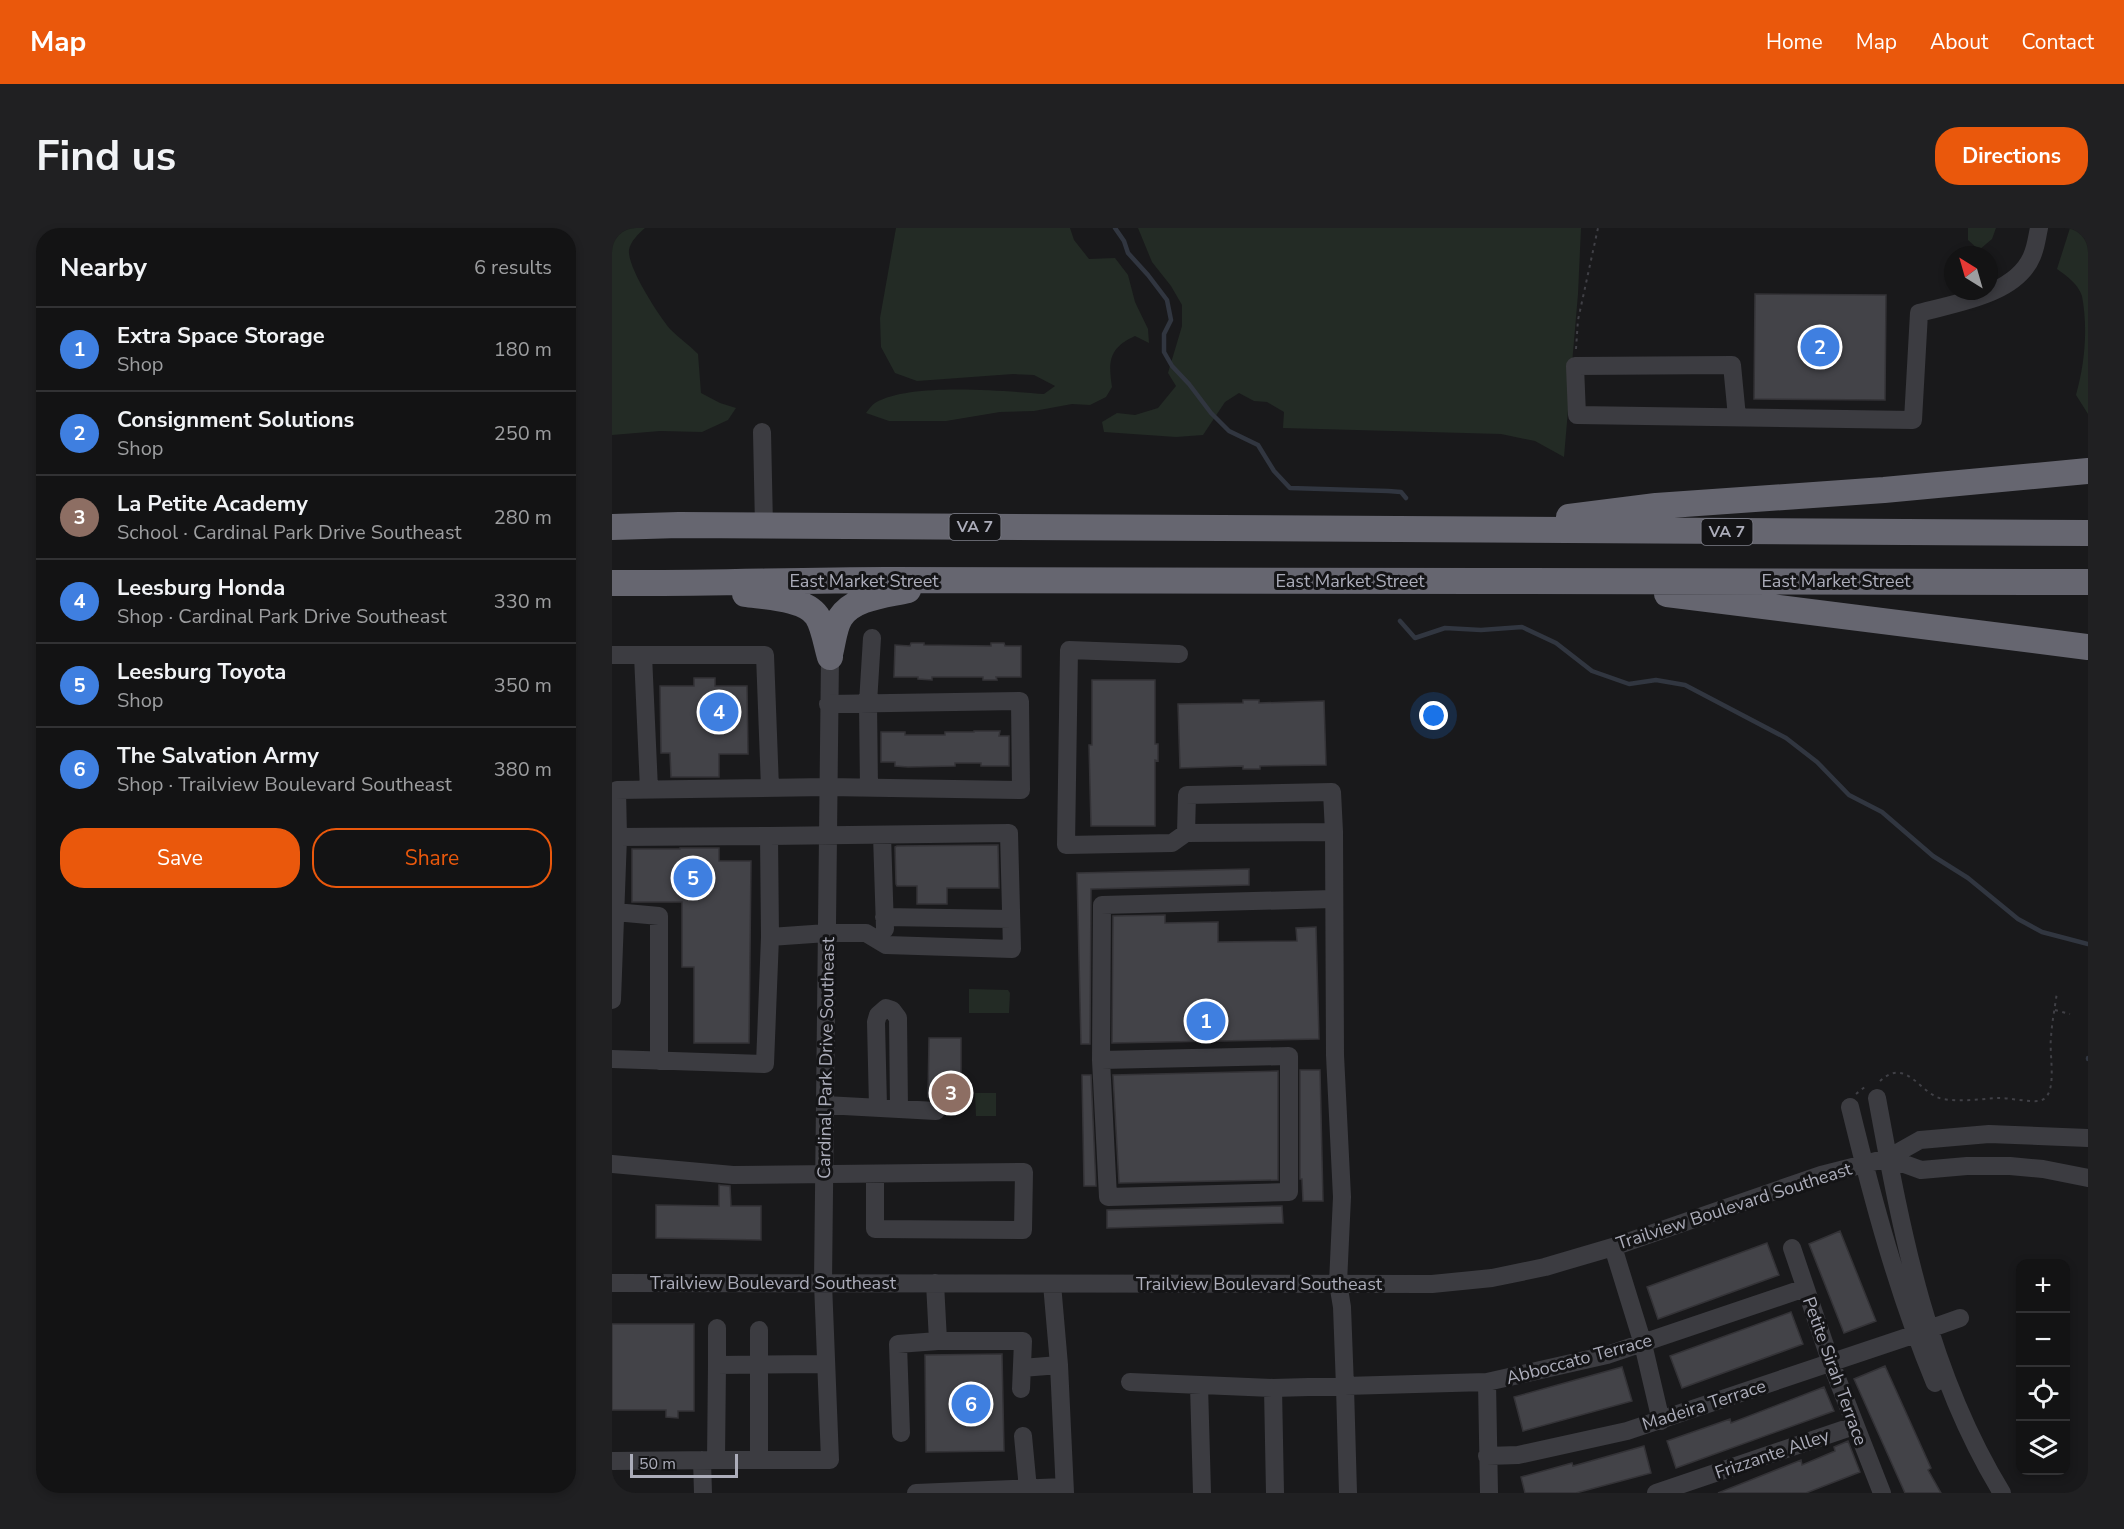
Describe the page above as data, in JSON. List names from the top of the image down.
{
  "streets": {
    "highway": ["VA 7", "East Market Street"],
    "street": [
      "Cardinal Park Drive Southeast",
      "Trailview Boulevard Southeast",
      "Abboccato Terrace",
      "Petite Sirah Terrace",
      "Madeira Terrace",
      "Frizzante Alley"
    ]
  },
  "crossings": [
    ["Cardinal Park Drive Southeast", "Trailview Boulevard Southeast"],
    ["Abboccato Terrace", "Petite Sirah Terrace"],
    ["Petite Sirah Terrace", "Madeira Terrace"],
    ["Petite Sirah Terrace", "Frizzante Alley"]
  ],
  "scale_bar": "50 m",
  "north": "top left",
  "page": {
    "header": "Map",
    "nav": [
      "Home",
      "Map",
      "About",
      "Contact"
    ],
    "buttons": [
      "Directions",
      ["Save", "Share"]
    ],
    "title": "Find us",
    "heading": ["Nearby", "6 results"],
    "list": [
      {
        "mark": "1",
        "name": "Extra Space Storage",
        "note": "Shop",
        "value": "180 m"
      },
      {
        "mark": "2",
        "name": "Consignment Solutions",
        "note": "Shop",
        "value": "250 m"
      },
      {
        "mark": "3",
        "name": "La Petite Academy",
        "note": "School · Cardinal Park Drive Southeast",
        "value": "280 m"
      },
      {
        "mark": "4",
        "name": "Leesburg Honda",
        "note": "Shop · Cardinal Park Drive Southeast",
        "value": "330 m"
      },
      {
        "mark": "5",
        "name": "Leesburg Toyota",
        "note": "Shop",
        "value": "350 m"
      },
      {
        "mark": "6",
        "name": "The Salvation Army",
        "note": "Shop · Trailview Boulevard Southeast",
        "value": "380 m"
      }
    ],
    "pins": [
      "2",
      "4",
      "5",
      "1",
      "3",
      "6"
    ],
    "map_buttons": ["+", "−"],
    "scale": "50 m"
  }
}
